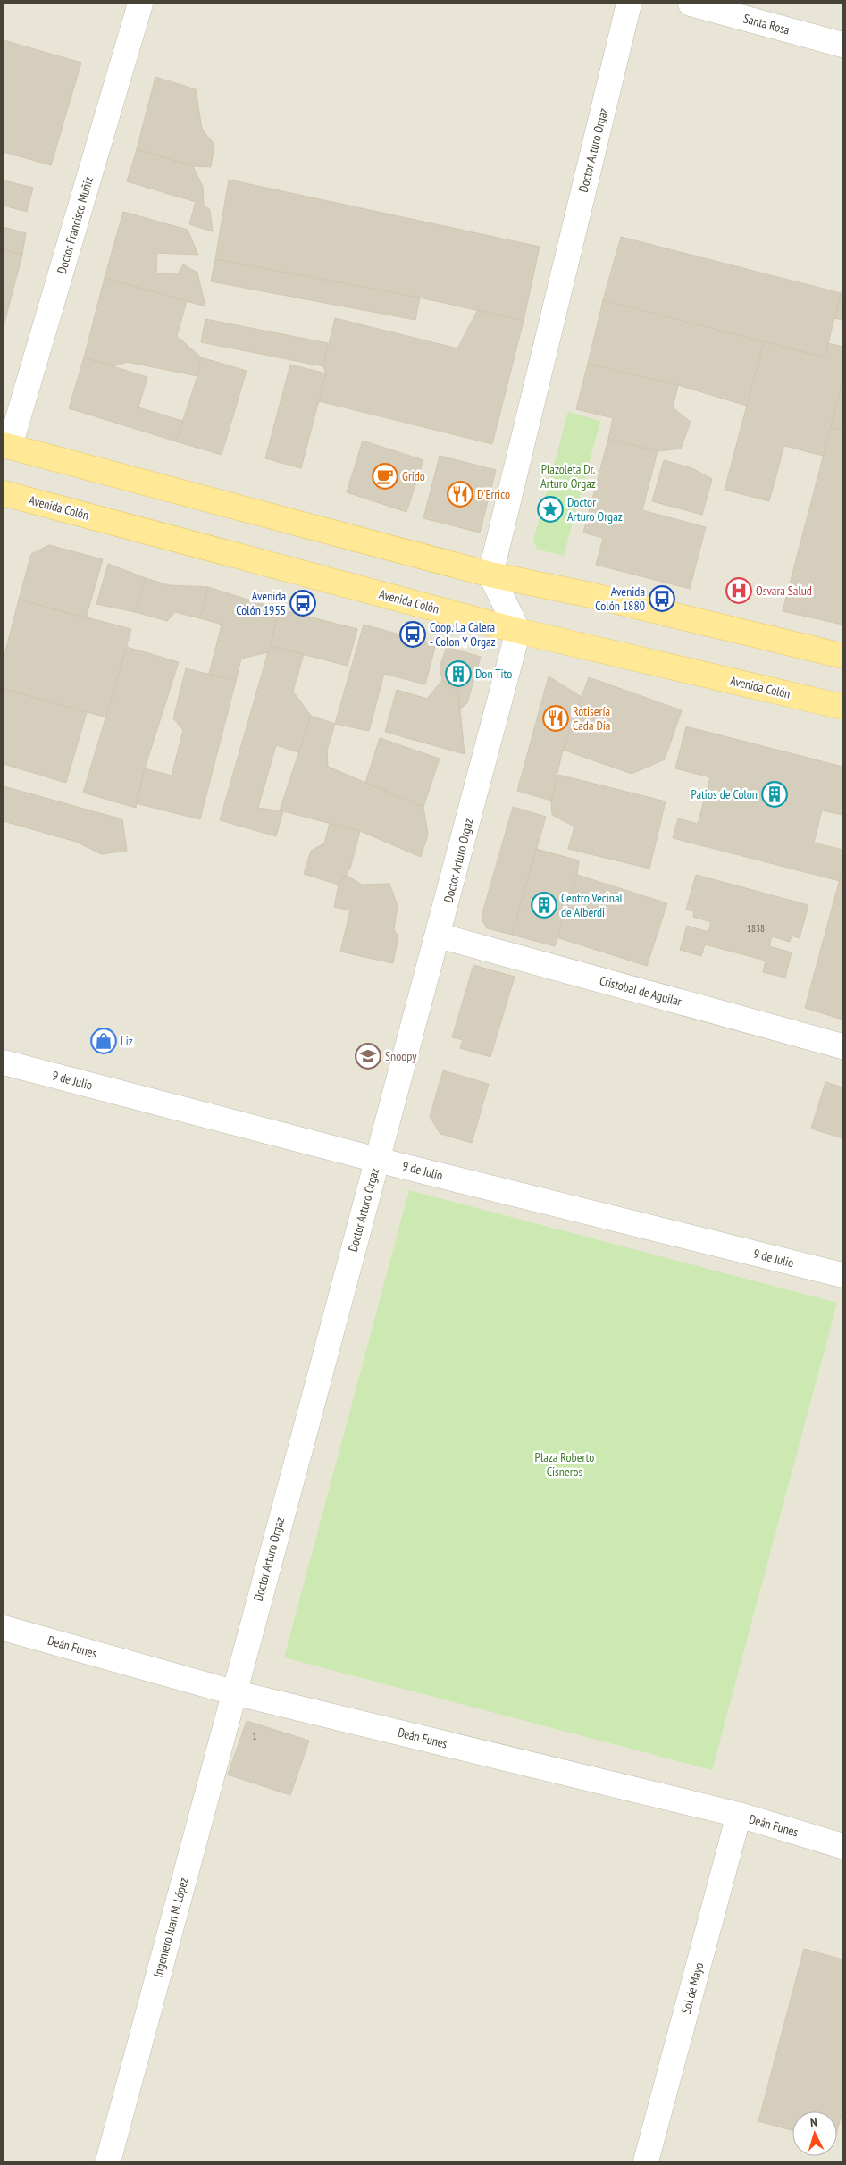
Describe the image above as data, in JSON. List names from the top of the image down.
{
  "streets": {
    "main road": ["Avenida Colón"],
    "street": [
      "Santa Rosa",
      "Doctor Arturo Orgaz",
      "Doctor Francisco Muñiz",
      "Cristobal de Aguilar",
      "9 de Julio",
      "Deán Funes",
      "Ingeniero Juan M. López",
      "Sol de Mayo"
    ]
  },
  "crossings": [
    ["Doctor Arturo Orgaz", "Avenida Colón"],
    ["Doctor Arturo Orgaz", "Cristobal de Aguilar"],
    ["Doctor Arturo Orgaz", "9 de Julio"],
    ["Doctor Arturo Orgaz", "Deán Funes"],
    ["Doctor Arturo Orgaz", "Ingeniero Juan M. López"],
    ["Deán Funes", "Ingeniero Juan M. López"],
    ["Deán Funes", "Sol de Mayo"]
  ],
  "parks": ["Plazoleta Dr. Arturo Orgaz", "Plaza Roberto Cisneros"],
  "places": {
    "cafe": ["Grido"],
    "restaurant": ["D'Errico", "Rotisería Cada Día"],
    "place": ["Doctor Arturo Orgaz"],
    "hospital": ["Osvara Salud"],
    "bus stop": ["Avenida Colón 1880", "Avenida Colón 1955", "Coop. La Calera - Colon Y Orgaz"],
    "building": ["Don Tito", "Patios de Colon", "Centro Vecinal de Alberdi"],
    "shop": ["Liz"],
    "school or university": ["Snoopy"]
  },
  "house_numbers": ["1838", "1"],
  "north": "top"
}
